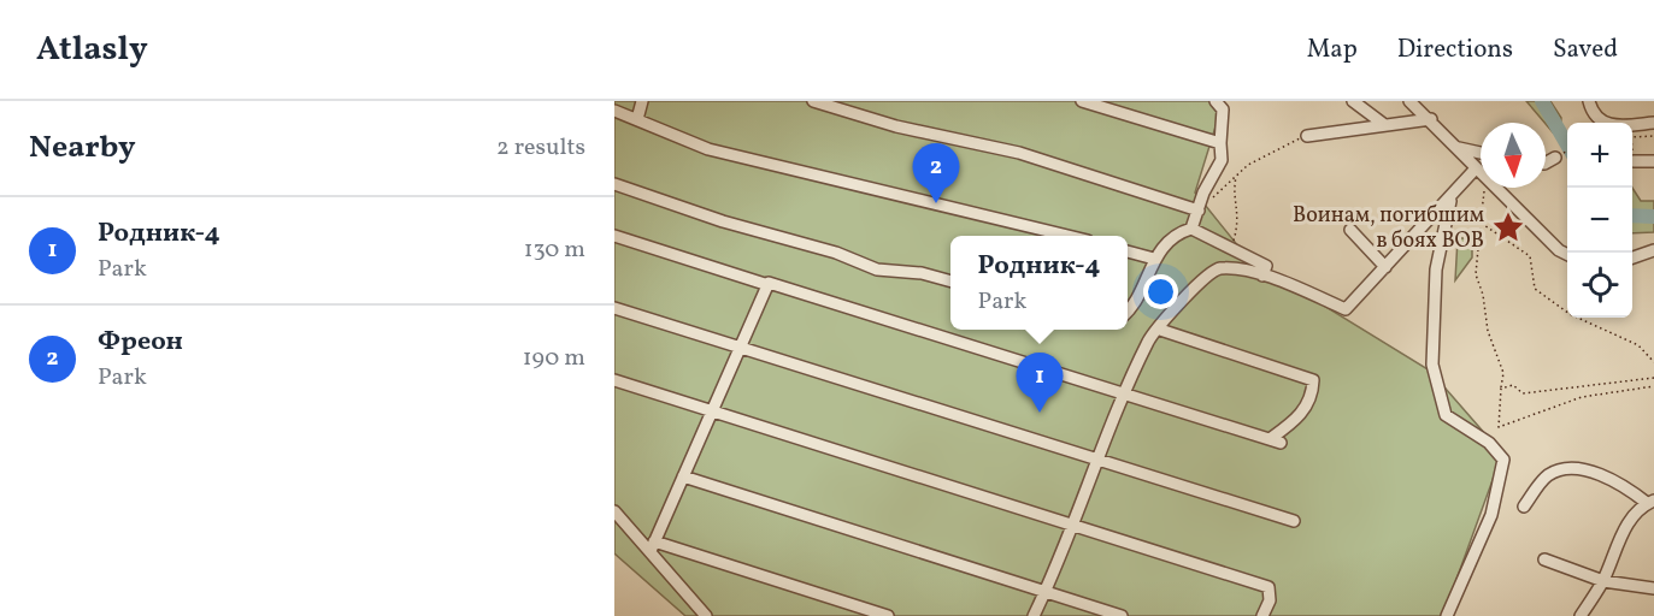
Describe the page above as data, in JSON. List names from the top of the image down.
{
  "places": {
    "place": ["Воинам, погибшим в боях ВОВ"]
  },
  "north": "bottom",
  "page": {
    "header": "Atlasly",
    "nav": ["Map", "Directions", "Saved"],
    "heading": ["Nearby", "2 results"],
    "map_buttons": ["+", "−"],
    "pins": ["2", "1"],
    "list": [
      {
        "mark": "1",
        "name": "Родник-4",
        "note": "Park",
        "value": "130 m"
      },
      {
        "mark": "2",
        "name": "Фреон",
        "note": "Park",
        "value": "190 m"
      }
    ],
    "popup": ["Родник-4", "Park"]
  }
}
